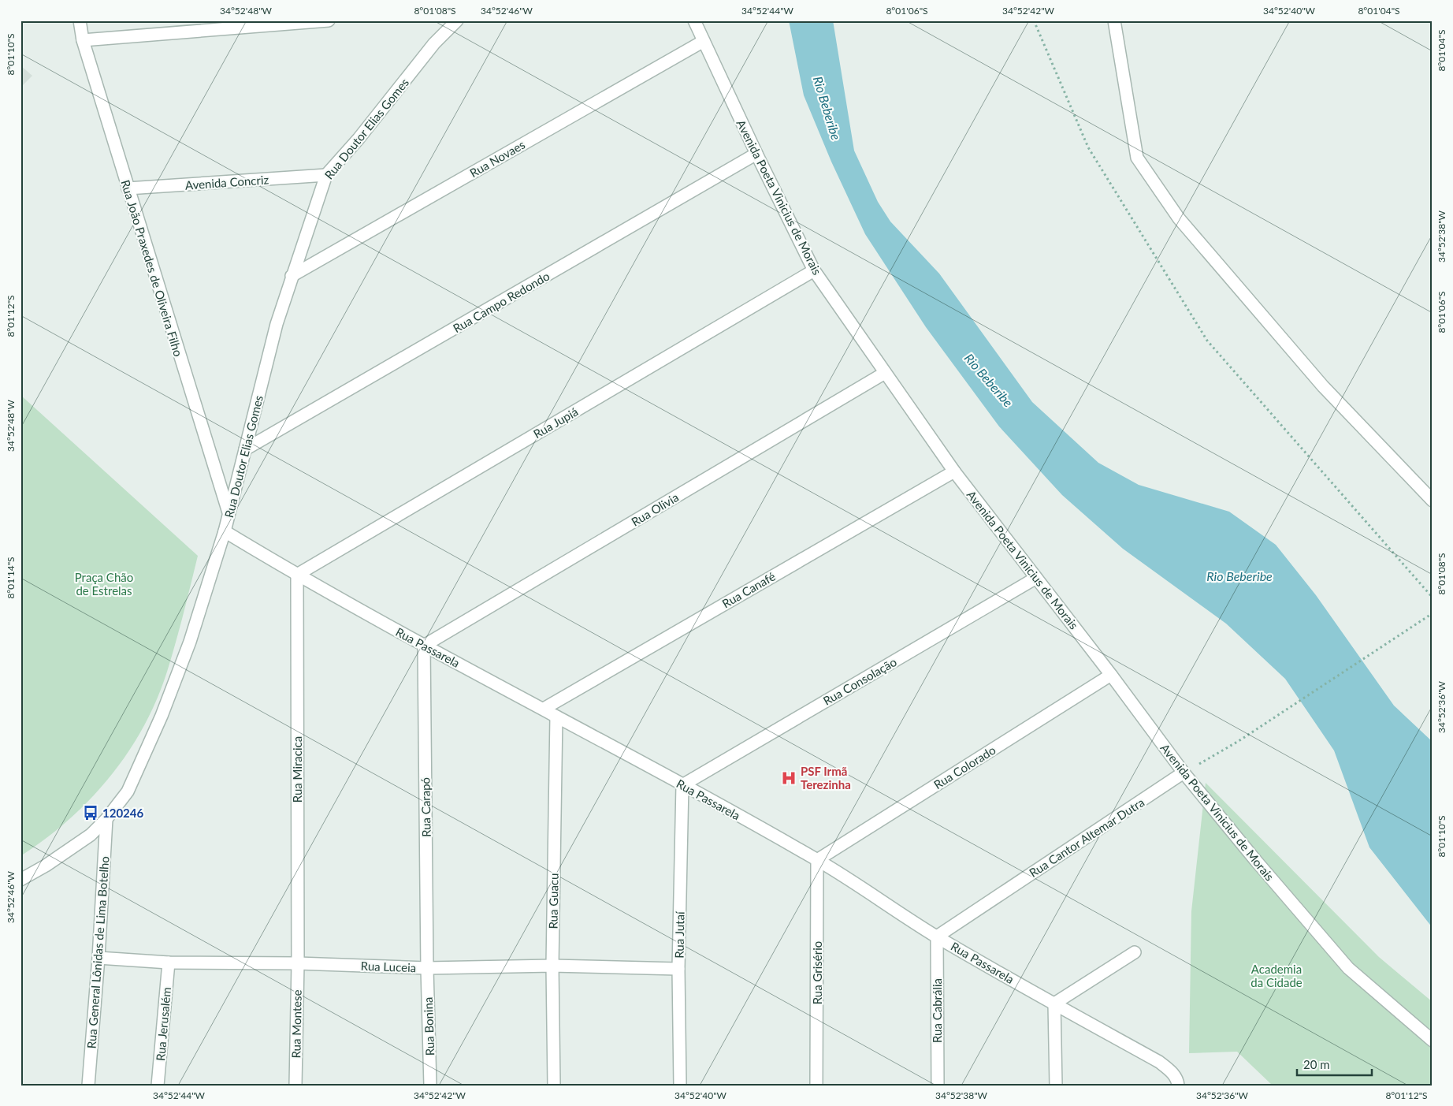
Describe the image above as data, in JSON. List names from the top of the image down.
{
  "streets": {
    "street": [
      "Rua Doutor Elias Gomes",
      "Rua Novaes",
      "Avenida Concriz",
      "Avenida Poeta Vinicius de Morais",
      "Rua João Praxedes de Oliveira Filho",
      "Rua Campo Redondo",
      "Rua Jupiá",
      "Rua Olivia",
      "Rua Canafé",
      "Rua Passarela",
      "Rua Consolação",
      "Rua Colorado",
      "Rua Miracica",
      "Rua Carapó",
      "Rua Cantor Altemar Dutra",
      "Rua Guacu",
      "Rua Jutaí",
      "Rua General Lônidas de Lima Botelho",
      "Rua Luceia",
      "Rua Grisério",
      "Rua Cabrália",
      "Rua Jerusalém",
      "Rua Montese",
      "Rua Bonina"
    ]
  },
  "crossings": [
    ["Rua Doutor Elias Gomes", "Rua Novaes"],
    ["Rua Doutor Elias Gomes", "Avenida Concriz"],
    ["Rua Doutor Elias Gomes", "Rua João Praxedes de Oliveira Filho"],
    ["Rua Doutor Elias Gomes", "Rua Campo Redondo"],
    ["Rua Doutor Elias Gomes", "Rua Passarela"],
    ["Rua Doutor Elias Gomes", "Rua General Lônidas de Lima Botelho"],
    ["Rua Novaes", "Avenida Poeta Vinicius de Morais"],
    ["Avenida Concriz", "Rua João Praxedes de Oliveira Filho"],
    ["Avenida Poeta Vinicius de Morais", "Rua Campo Redondo"],
    ["Avenida Poeta Vinicius de Morais", "Rua Jupiá"],
    ["Avenida Poeta Vinicius de Morais", "Rua Olivia"],
    ["Avenida Poeta Vinicius de Morais", "Rua Canafé"],
    ["Avenida Poeta Vinicius de Morais", "Rua Consolação"],
    ["Avenida Poeta Vinicius de Morais", "Rua Colorado"],
    ["Avenida Poeta Vinicius de Morais", "Rua Cantor Altemar Dutra"],
    ["Rua Jupiá", "Rua Passarela"],
    ["Rua Jupiá", "Rua Miracica"],
    ["Rua Olivia", "Rua Passarela"],
    ["Rua Olivia", "Rua Carapó"],
    ["Rua Canafé", "Rua Passarela"],
    ["Rua Passarela", "Rua Consolação"],
    ["Rua Passarela", "Rua Colorado"],
    ["Rua Passarela", "Rua Miracica"],
    ["Rua Passarela", "Rua Carapó"],
    ["Rua Passarela", "Rua Cantor Altemar Dutra"],
    ["Rua Passarela", "Rua Guacu"],
    ["Rua Passarela", "Rua Jutaí"],
    ["Rua Passarela", "Rua Grisério"],
    ["Rua Passarela", "Rua Cabrália"],
    ["Rua Consolação", "Rua Jutaí"],
    ["Rua Colorado", "Rua Grisério"],
    ["Rua Miracica", "Rua Luceia"],
    ["Rua Miracica", "Rua Montese"],
    ["Rua Carapó", "Rua Luceia"],
    ["Rua Carapó", "Rua Bonina"],
    ["Rua Cantor Altemar Dutra", "Rua Cabrália"],
    ["Rua Guacu", "Rua Luceia"],
    ["Rua Jutaí", "Rua Luceia"],
    ["Rua General Lônidas de Lima Botelho", "Rua Luceia"],
    ["Rua Luceia", "Rua Jerusalém"],
    ["Rua Luceia", "Rua Montese"],
    ["Rua Luceia", "Rua Bonina"]
  ],
  "water": ["Rio Beberibe"],
  "parks": ["Praça Chão de Estrelas", "Academia da Cidade"],
  "places": {
    "hospital": ["PSF Irmã Terezinha"],
    "bus stop": ["120246"]
  },
  "scale_bar": "20 m",
  "coordinates": [
    "34°52'48\"W",
    "8°01'08\"S",
    "34°52'46\"W",
    "34°52'44\"W",
    "8°01'06\"S",
    "34°52'42\"W",
    "34°52'40\"W",
    "8°01'04\"S",
    "8°01'10\"S",
    "34°52'38\"W",
    "8°01'12\"S",
    "8°01'14\"S",
    "34°52'36\"W"
  ]
}
